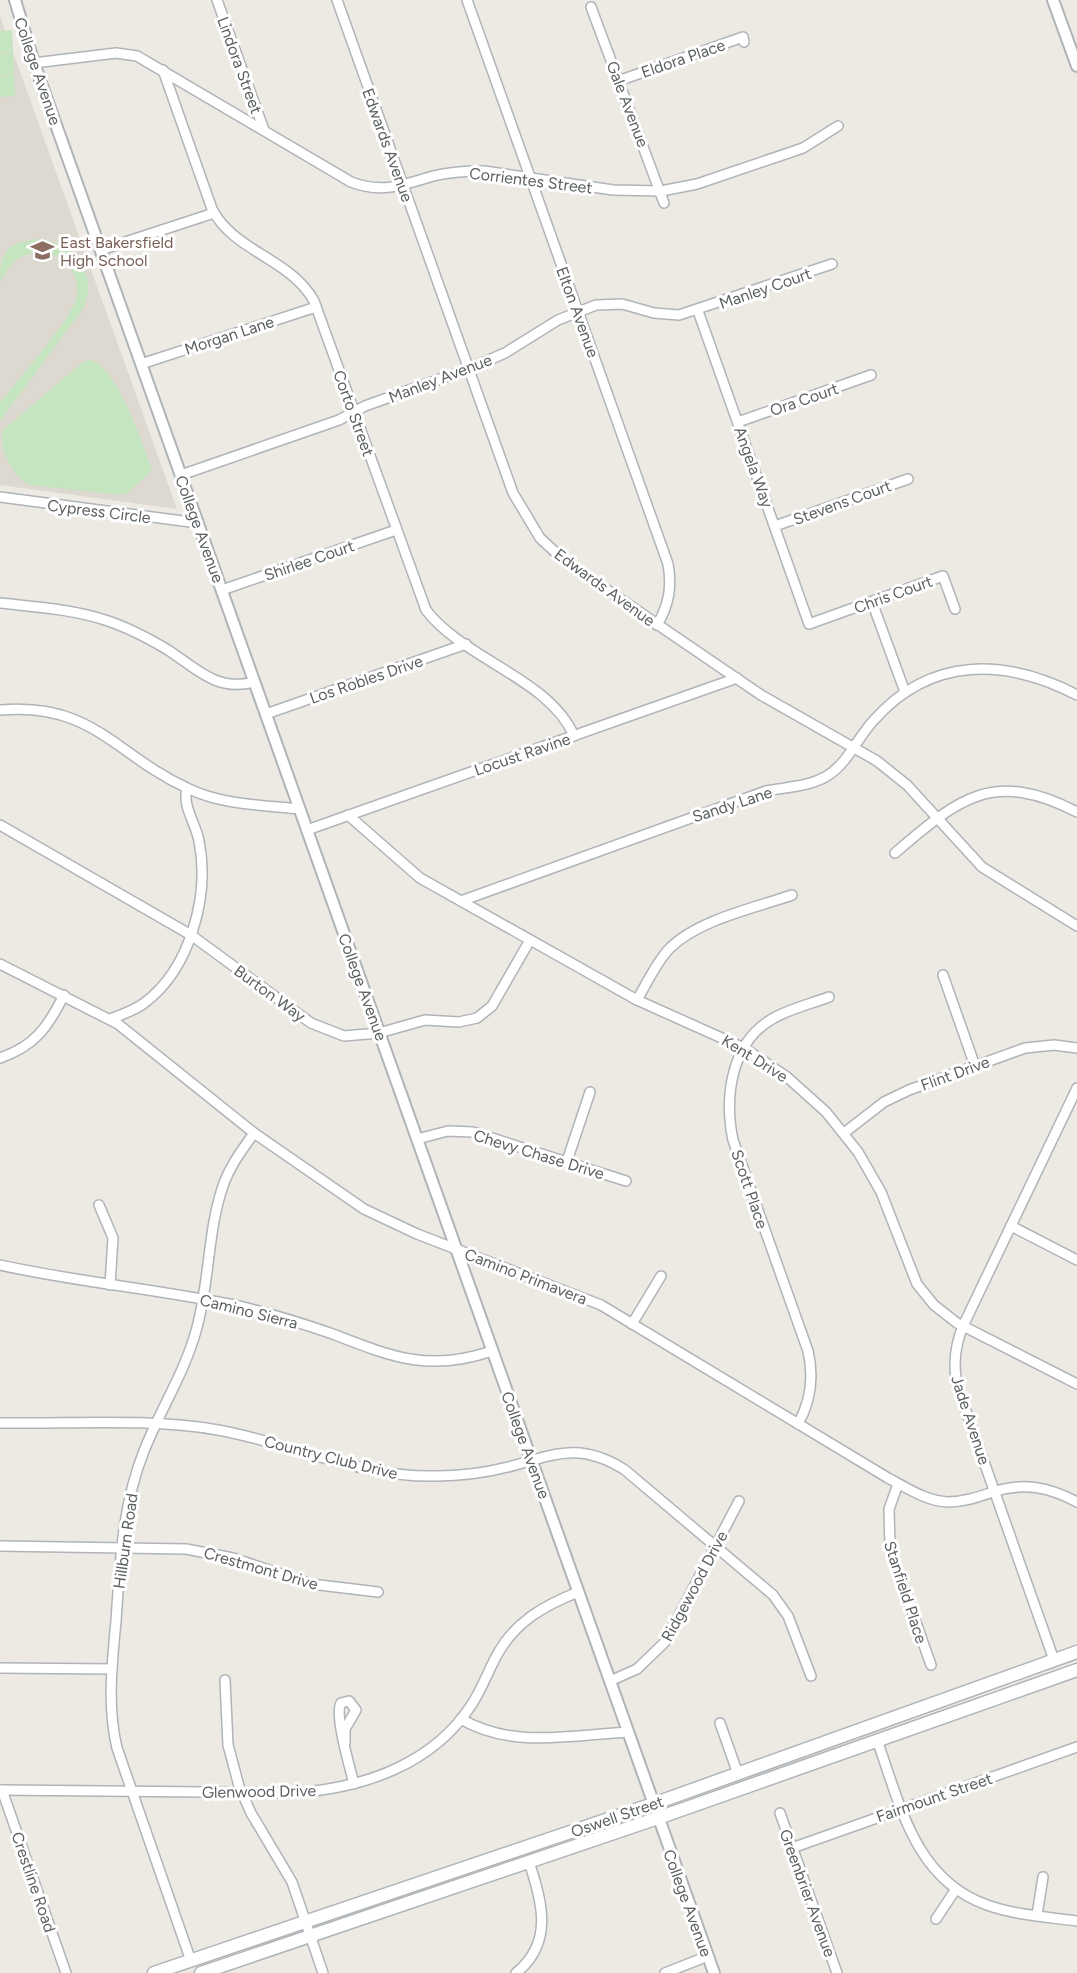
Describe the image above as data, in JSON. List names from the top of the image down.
{
  "streets": {
    "main road": ["Oswell Street"],
    "street": [
      "Eldora Place",
      "Lindora Street",
      "College Avenue",
      "Gale Avenue",
      "Edwards Avenue",
      "Corrientes Street",
      "Manley Court",
      "Elton Avenue",
      "Morgan Lane",
      "Manley Avenue",
      "Ora Court",
      "Corto Street",
      "Angela Way",
      "Stevens Court",
      "Cypress Circle",
      "Shirlee Court",
      "Chris Court",
      "Los Robles Drive",
      "Locust Ravine",
      "Sandy Lane",
      "Burton Way",
      "Kent Drive",
      "Flint Drive",
      "Chevy Chase Drive",
      "Scott Place",
      "Camino Primavera",
      "Camino Sierra",
      "Jade Avenue",
      "Country Club Drive",
      "Hillburn Road",
      "Crestmont Drive",
      "Ridgewood Drive",
      "Stanfield Place",
      "Glenwood Drive",
      "Fairmount Street",
      "Crestline Road",
      "Greenbrier Avenue"
    ]
  },
  "crossings": [
    ["Eldora Place", "Gale Avenue"],
    ["Lindora Street", "Corrientes Street"],
    ["College Avenue", "Corrientes Street"],
    ["College Avenue", "Morgan Lane"],
    ["College Avenue", "Manley Avenue"],
    ["College Avenue", "Cypress Circle"],
    ["College Avenue", "Shirlee Court"],
    ["College Avenue", "Los Robles Drive"],
    ["College Avenue", "Locust Ravine"],
    ["College Avenue", "Burton Way"],
    ["College Avenue", "Chevy Chase Drive"],
    ["College Avenue", "Camino Primavera"],
    ["College Avenue", "Camino Sierra"],
    ["College Avenue", "Country Club Drive"],
    ["College Avenue", "Ridgewood Drive"],
    ["College Avenue", "Glenwood Drive"],
    ["College Avenue", "Oswell Street"],
    ["Gale Avenue", "Corrientes Street"],
    ["Edwards Avenue", "Corrientes Street"],
    ["Edwards Avenue", "Elton Avenue"],
    ["Edwards Avenue", "Manley Avenue"],
    ["Edwards Avenue", "Locust Ravine"],
    ["Edwards Avenue", "Sandy Lane"],
    ["Corrientes Street", "Elton Avenue"],
    ["Corrientes Street", "Corto Street"],
    ["Manley Court", "Manley Avenue"],
    ["Manley Court", "Angela Way"],
    ["Elton Avenue", "Manley Avenue"],
    ["Morgan Lane", "Corto Street"],
    ["Manley Avenue", "Corto Street"],
    ["Manley Avenue", "Angela Way"],
    ["Ora Court", "Angela Way"],
    ["Corto Street", "Shirlee Court"],
    ["Corto Street", "Los Robles Drive"],
    ["Corto Street", "Locust Ravine"],
    ["Angela Way", "Stevens Court"],
    ["Angela Way", "Chris Court"],
    ["Locust Ravine", "Kent Drive"],
    ["Sandy Lane", "Kent Drive"],
    ["Burton Way", "Kent Drive"],
    ["Kent Drive", "Flint Drive"],
    ["Kent Drive", "Scott Place"],
    ["Kent Drive", "Jade Avenue"],
    ["Scott Place", "Camino Primavera"],
    ["Camino Primavera", "Jade Avenue"],
    ["Camino Primavera", "Hillburn Road"],
    ["Camino Primavera", "Stanfield Place"],
    ["Camino Sierra", "Hillburn Road"],
    ["Jade Avenue", "Oswell Street"],
    ["Country Club Drive", "Hillburn Road"],
    ["Country Club Drive", "Ridgewood Drive"],
    ["Hillburn Road", "Crestmont Drive"],
    ["Hillburn Road", "Glenwood Drive"],
    ["Hillburn Road", "Oswell Street"],
    ["Glenwood Drive", "Crestline Road"],
    ["Fairmount Street", "Greenbrier Avenue"]
  ],
  "places": {
    "school or university": ["East Bakersfield High School"]
  }
}
